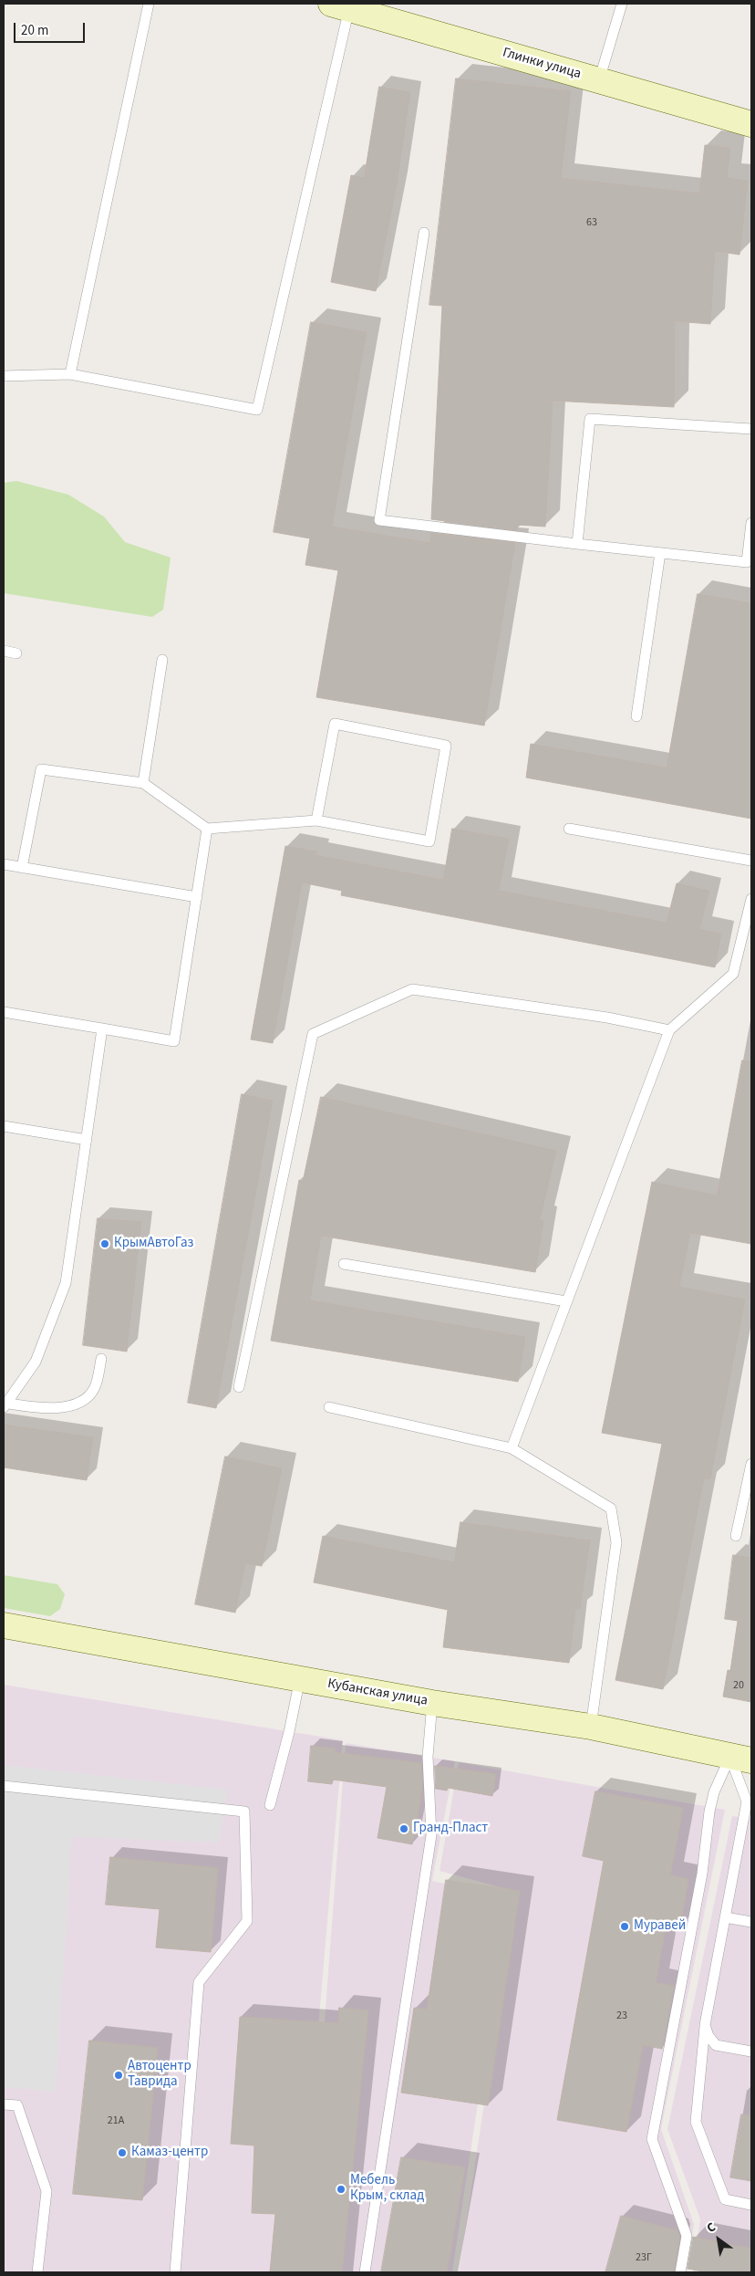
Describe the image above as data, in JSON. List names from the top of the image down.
{
  "streets": {
    "main road": ["Глинки улица", "Кубанская улица"]
  },
  "places": [
    "КрымАвтоГаз",
    "Гранд-Пласт",
    "Муравей",
    "Автоцентр Таврида",
    "Камаз-центр",
    "Мебель Крым, склад"
  ],
  "house_numbers": [
    "63",
    "20",
    "23",
    "21А",
    "23Г"
  ],
  "scale_bar": "20 m",
  "north": "top left"
}
